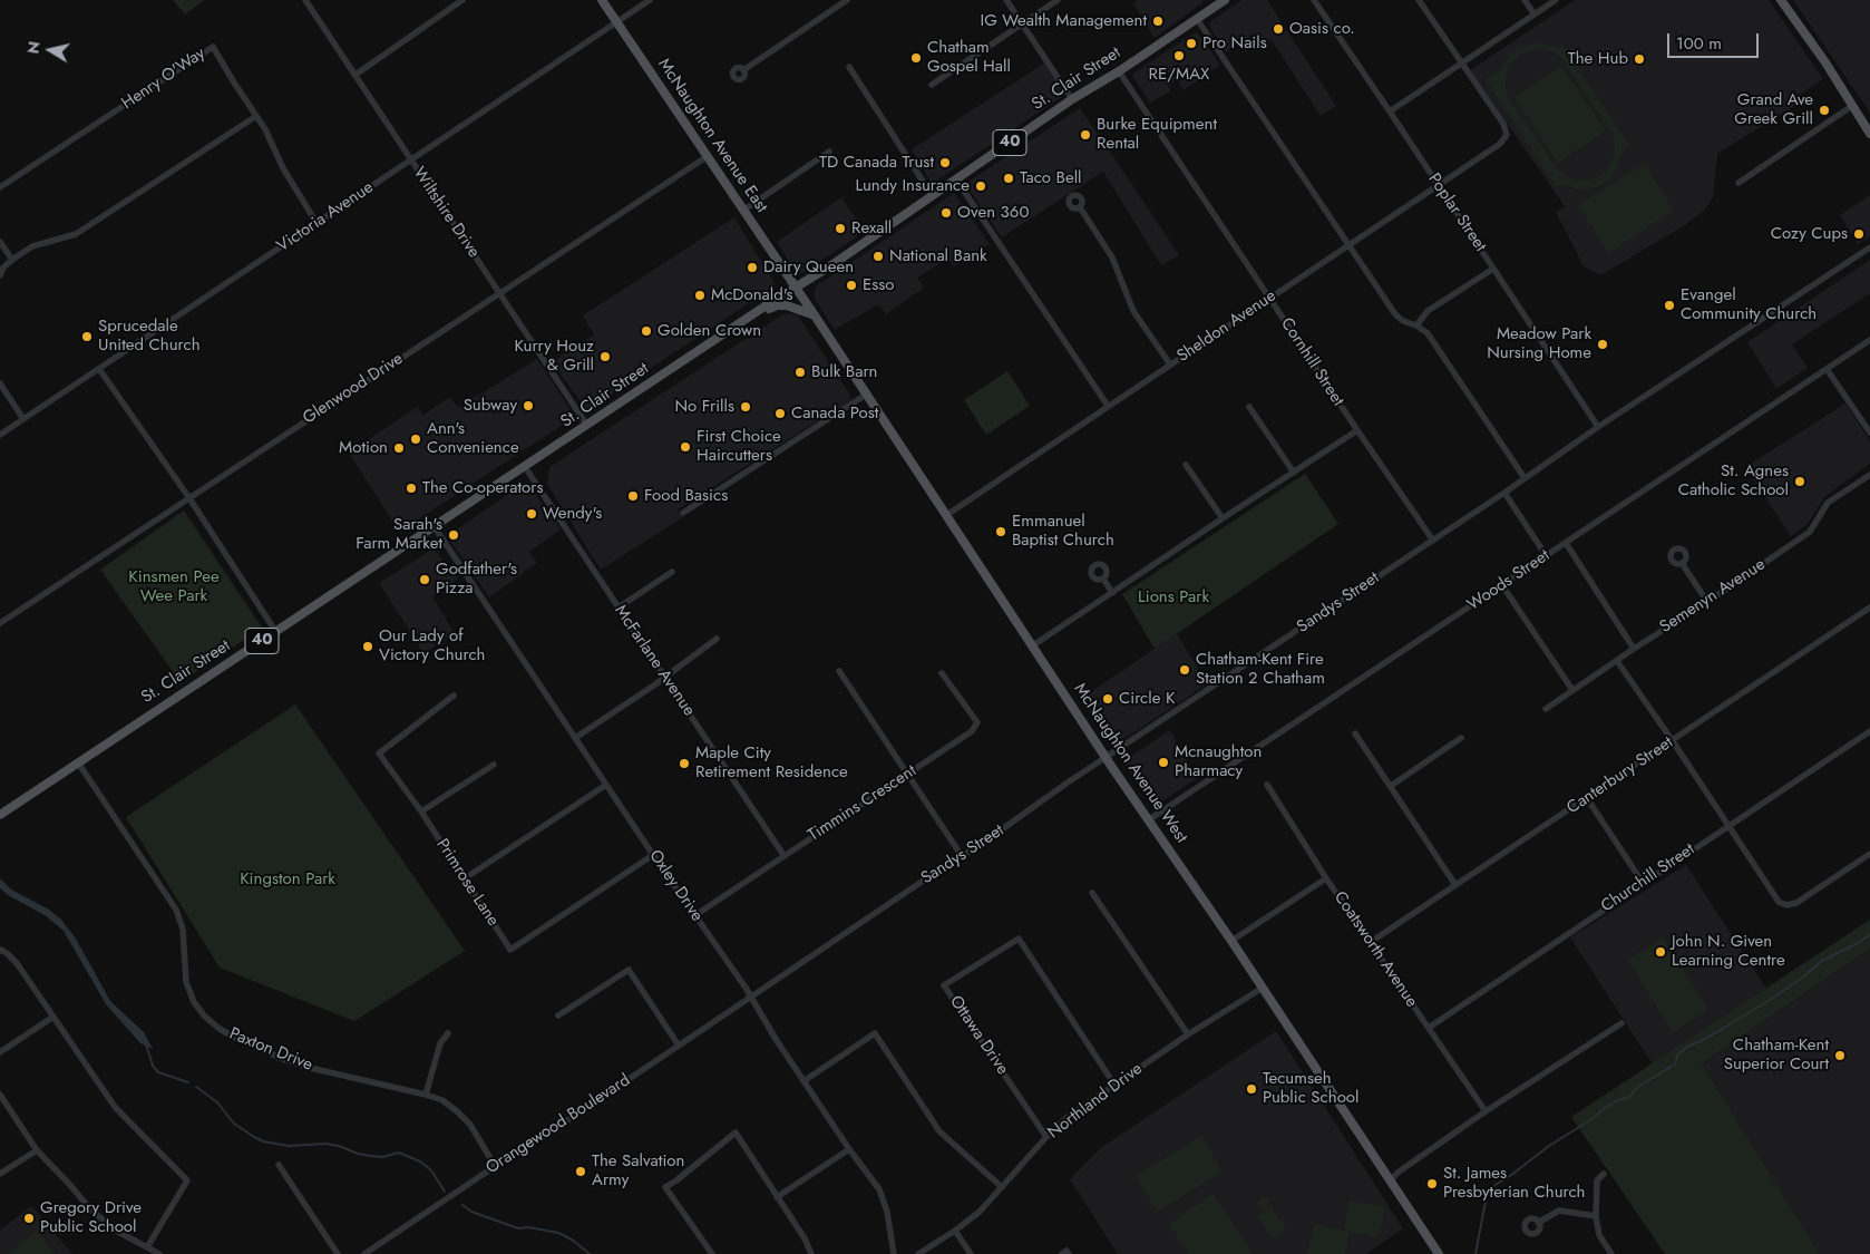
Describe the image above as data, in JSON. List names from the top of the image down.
{
  "streets": {
    "main road": [
      "St. Clair Street",
      "McNaughton Avenue East",
      "40",
      "McNaughton Avenue West"
    ],
    "street": [
      "Henry O'Way",
      "Wiltshire Drive",
      "Poplar Street",
      "Victoria Avenue",
      "Sheldon Avenue",
      "Cornhill Street",
      "Glenwood Drive",
      "Woods Street",
      "Semenyn Avenue",
      "Sandys Street",
      "McFarlane Avenue",
      "Canterbury Street",
      "Timmins Crescent",
      "Churchill Street",
      "Primrose Lane",
      "Oxley Drive",
      "Coatsworth Avenue",
      "Ottawa Drive",
      "Paxton Drive",
      "Northland Drive",
      "Orangewood Boulevard"
    ]
  },
  "crossings": [
    ["Henry O'Way", "Victoria Avenue"],
    ["St. Clair Street", "McNaughton Avenue East"],
    ["St. Clair Street", "Wiltshire Drive"],
    ["St. Clair Street", "Cornhill Street"],
    ["St. Clair Street", "McFarlane Avenue"],
    ["St. Clair Street", "McNaughton Avenue West"],
    ["St. Clair Street", "Oxley Drive"],
    ["St. Clair Street", "Paxton Drive"],
    ["McNaughton Avenue East", "Victoria Avenue"],
    ["McNaughton Avenue East", "Glenwood Drive"],
    ["McNaughton Avenue East", "McNaughton Avenue West"],
    ["Wiltshire Drive", "Victoria Avenue"],
    ["Wiltshire Drive", "Glenwood Drive"],
    ["Poplar Street", "Sheldon Avenue"],
    ["Poplar Street", "Sandys Street"],
    ["Sheldon Avenue", "Cornhill Street"],
    ["Sheldon Avenue", "McNaughton Avenue West"],
    ["Cornhill Street", "Sandys Street"],
    ["Woods Street", "McNaughton Avenue West"],
    ["Sandys Street", "McNaughton Avenue West"],
    ["Sandys Street", "Oxley Drive"],
    ["Sandys Street", "Orangewood Boulevard"],
    ["McFarlane Avenue", "Timmins Crescent"],
    ["McNaughton Avenue West", "Northland Drive"],
    ["Canterbury Street", "Coatsworth Avenue"],
    ["Timmins Crescent", "Oxley Drive"],
    ["Churchill Street", "Coatsworth Avenue"],
    ["Primrose Lane", "Oxley Drive"],
    ["Oxley Drive", "Orangewood Boulevard"],
    ["Ottawa Drive", "Northland Drive"],
    ["Paxton Drive", "Orangewood Boulevard"]
  ],
  "parks": ["Kinsmen Pee Wee Park", "Lions Park", "Kingston Park"],
  "places": [
    "IG Wealth Management",
    "Oasis co.",
    "Pro Nails",
    "RE/MAX",
    "Chatham Gospel Hall",
    "The Hub",
    "Grand Ave Greek Grill",
    "Burke Equipment Rental",
    "TD Canada Trust",
    "Taco Bell",
    "Lundy Insurance",
    "Oven 360",
    "Rexall",
    "Cozy Cups",
    "National Bank",
    "Dairy Queen",
    "Esso",
    "McDonald's",
    "Evangel Community Church",
    "Golden Crown",
    "Sprucedale United Church",
    "Meadow Park Nursing Home",
    "Kurry Houz & Grill",
    "Bulk Barn",
    "Subway",
    "No Frills",
    "Canada Post",
    "Ann's Convenience",
    "First Choice Haircutters",
    "Motion",
    "St. Agnes Catholic School",
    "The Co-operators",
    "Food Basics",
    "Wendy's",
    "Emmanuel Baptist Church",
    "Sarah's Farm Market",
    "Godfather's Pizza",
    "Our Lady of Victory Church",
    "Chatham-Kent Fire Station 2 Chatham",
    "Circle K",
    "Mcnaughton Pharmacy",
    "Maple City Retirement Residence",
    "John N. Given Learning Centre",
    "Chatham-Kent Superior Court",
    "Tecumseh Public School",
    "The Salvation Army",
    "St. James Presbyterian Church",
    "Gregory Drive Public School"
  ],
  "scale_bar": "100 m",
  "north": "left"
}
